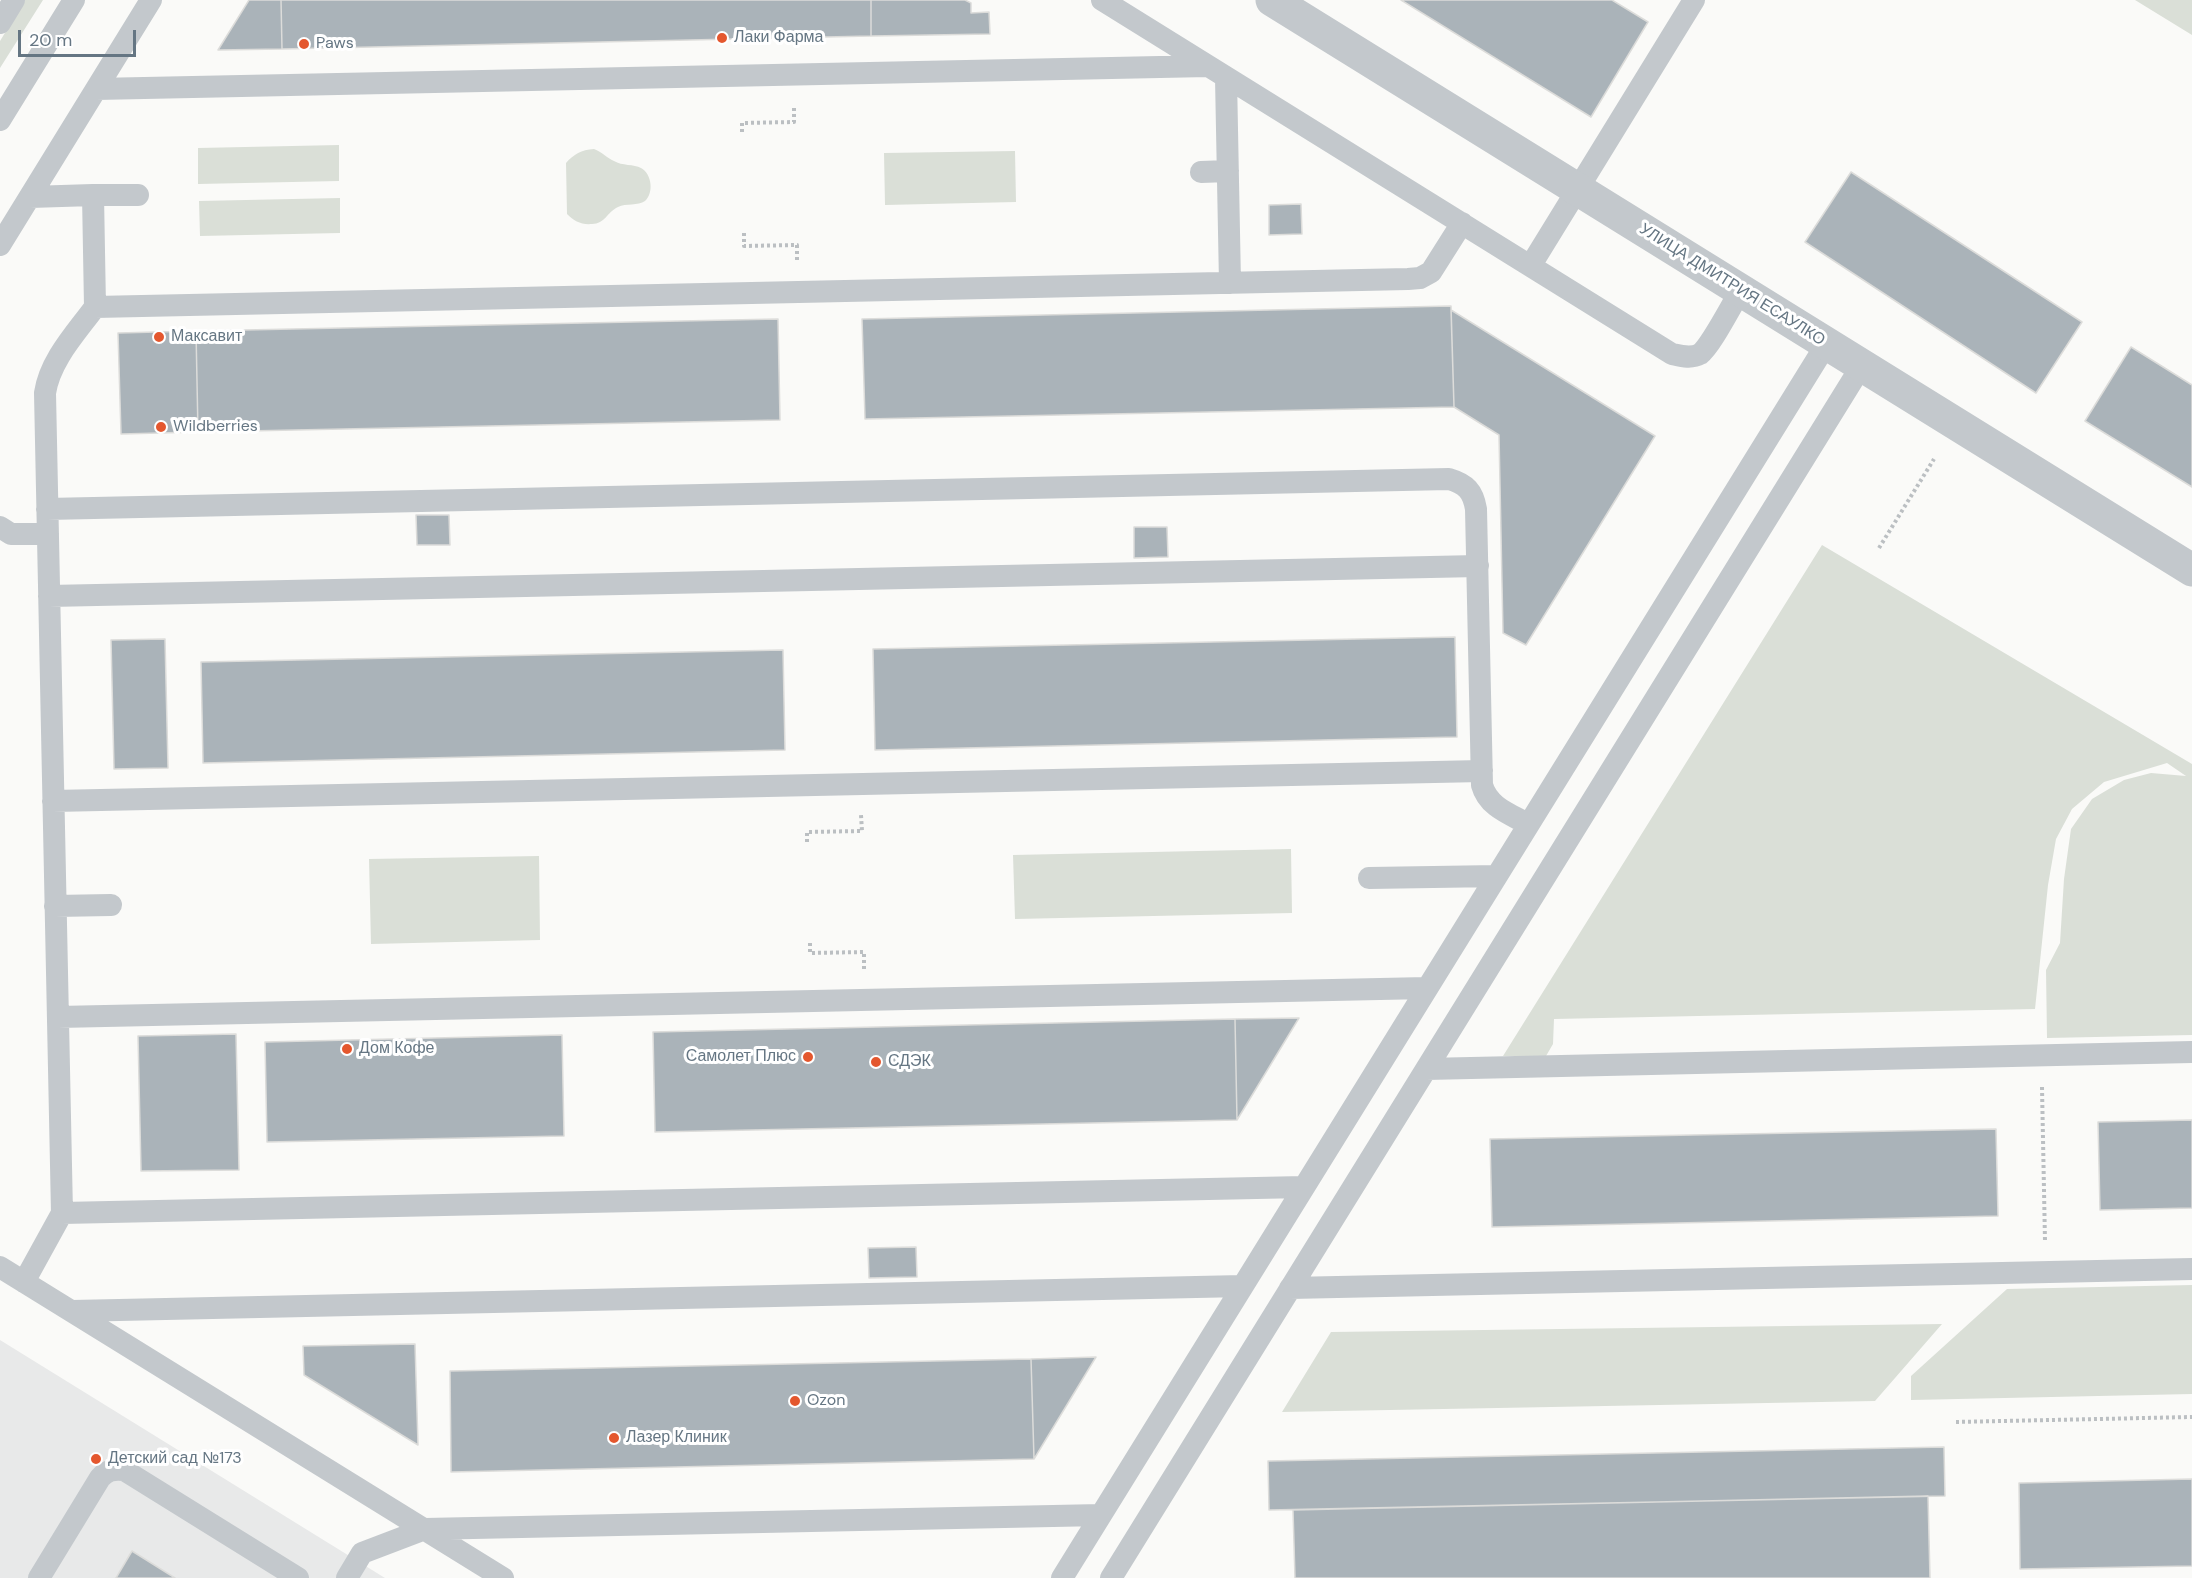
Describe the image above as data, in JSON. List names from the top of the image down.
{
  "streets": {
    "street": ["УЛИЦА ДМИТРИЯ ЕСАУЛКО"]
  },
  "places": [
    "Лаки Фарма",
    "Paws",
    "Максавит",
    "Wildberries",
    "Дом Кофе",
    "Самолет Плюс",
    "СДЭК",
    "Ozon",
    "Лазер Клиник",
    "Детский сад №173"
  ],
  "scale_bar": "20 m"
}
